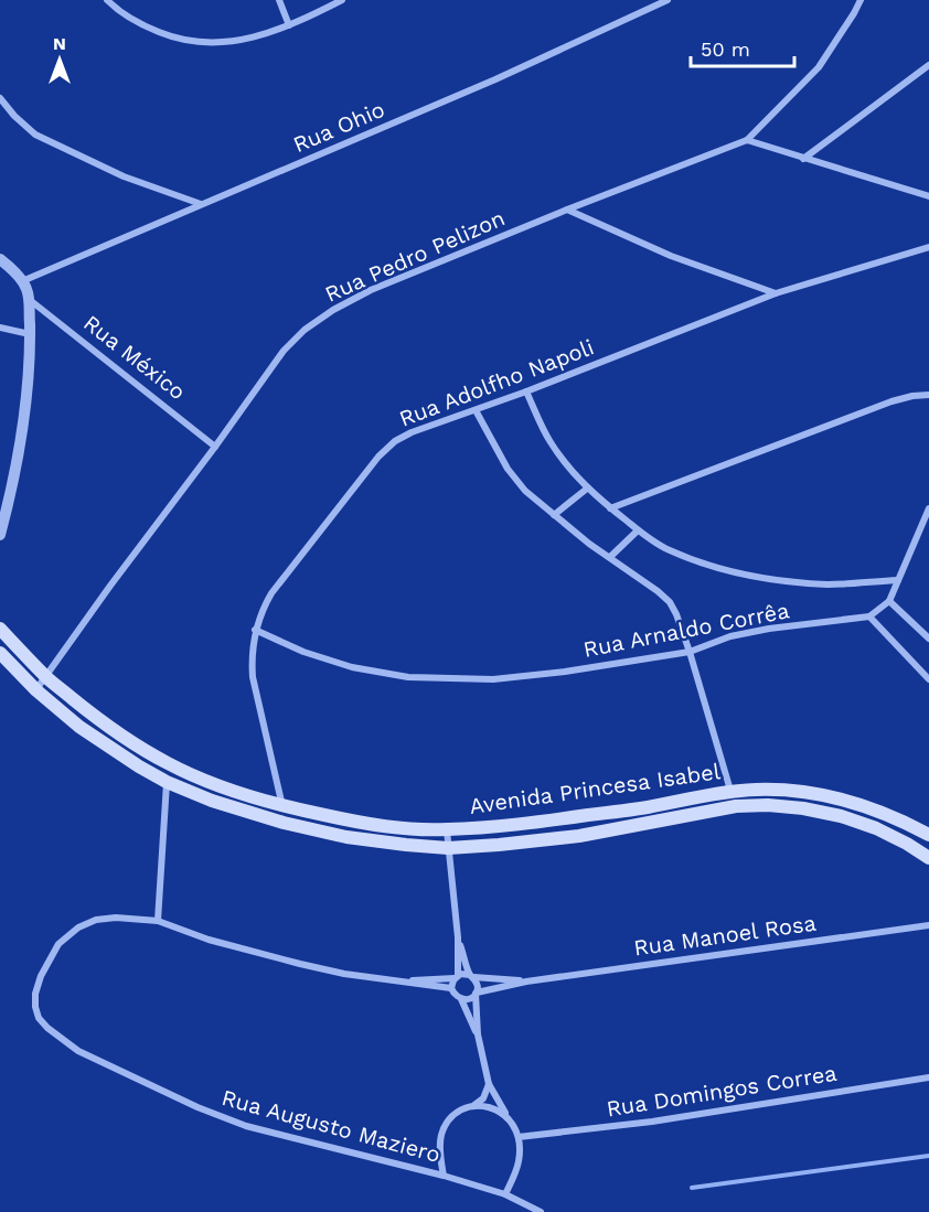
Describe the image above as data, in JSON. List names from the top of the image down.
{
  "streets": {
    "main road": ["Avenida Princesa Isabel"],
    "street": [
      "Rua Ohio",
      "Rua Pedro Pelizon",
      "Rua México",
      "Rua Adolfho Napoli",
      "Rua Arnaldo Corrêa",
      "Rua Manoel Rosa",
      "Rua Domingos Correa",
      "Rua Augusto Maziero"
    ]
  },
  "crossings": [
    ["Rua Pedro Pelizon", "Rua México"],
    ["Rua Pedro Pelizon", "Avenida Princesa Isabel"],
    ["Rua Adolfho Napoli", "Rua Arnaldo Corrêa"],
    ["Rua Adolfho Napoli", "Avenida Princesa Isabel"],
    ["Rua Domingos Correa", "Rua Augusto Maziero"]
  ],
  "scale_bar": "50 m",
  "north": "top"
}
